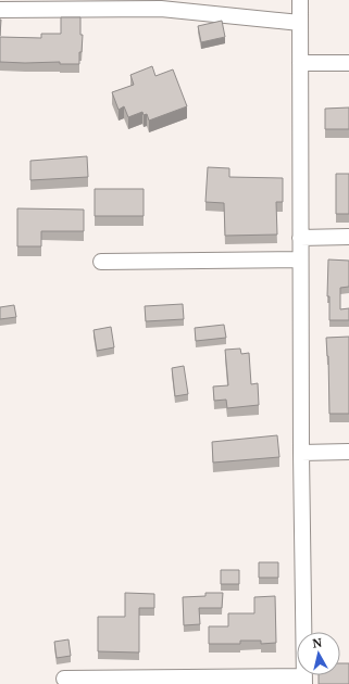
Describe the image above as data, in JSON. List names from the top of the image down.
{
  "north": "top"
}
